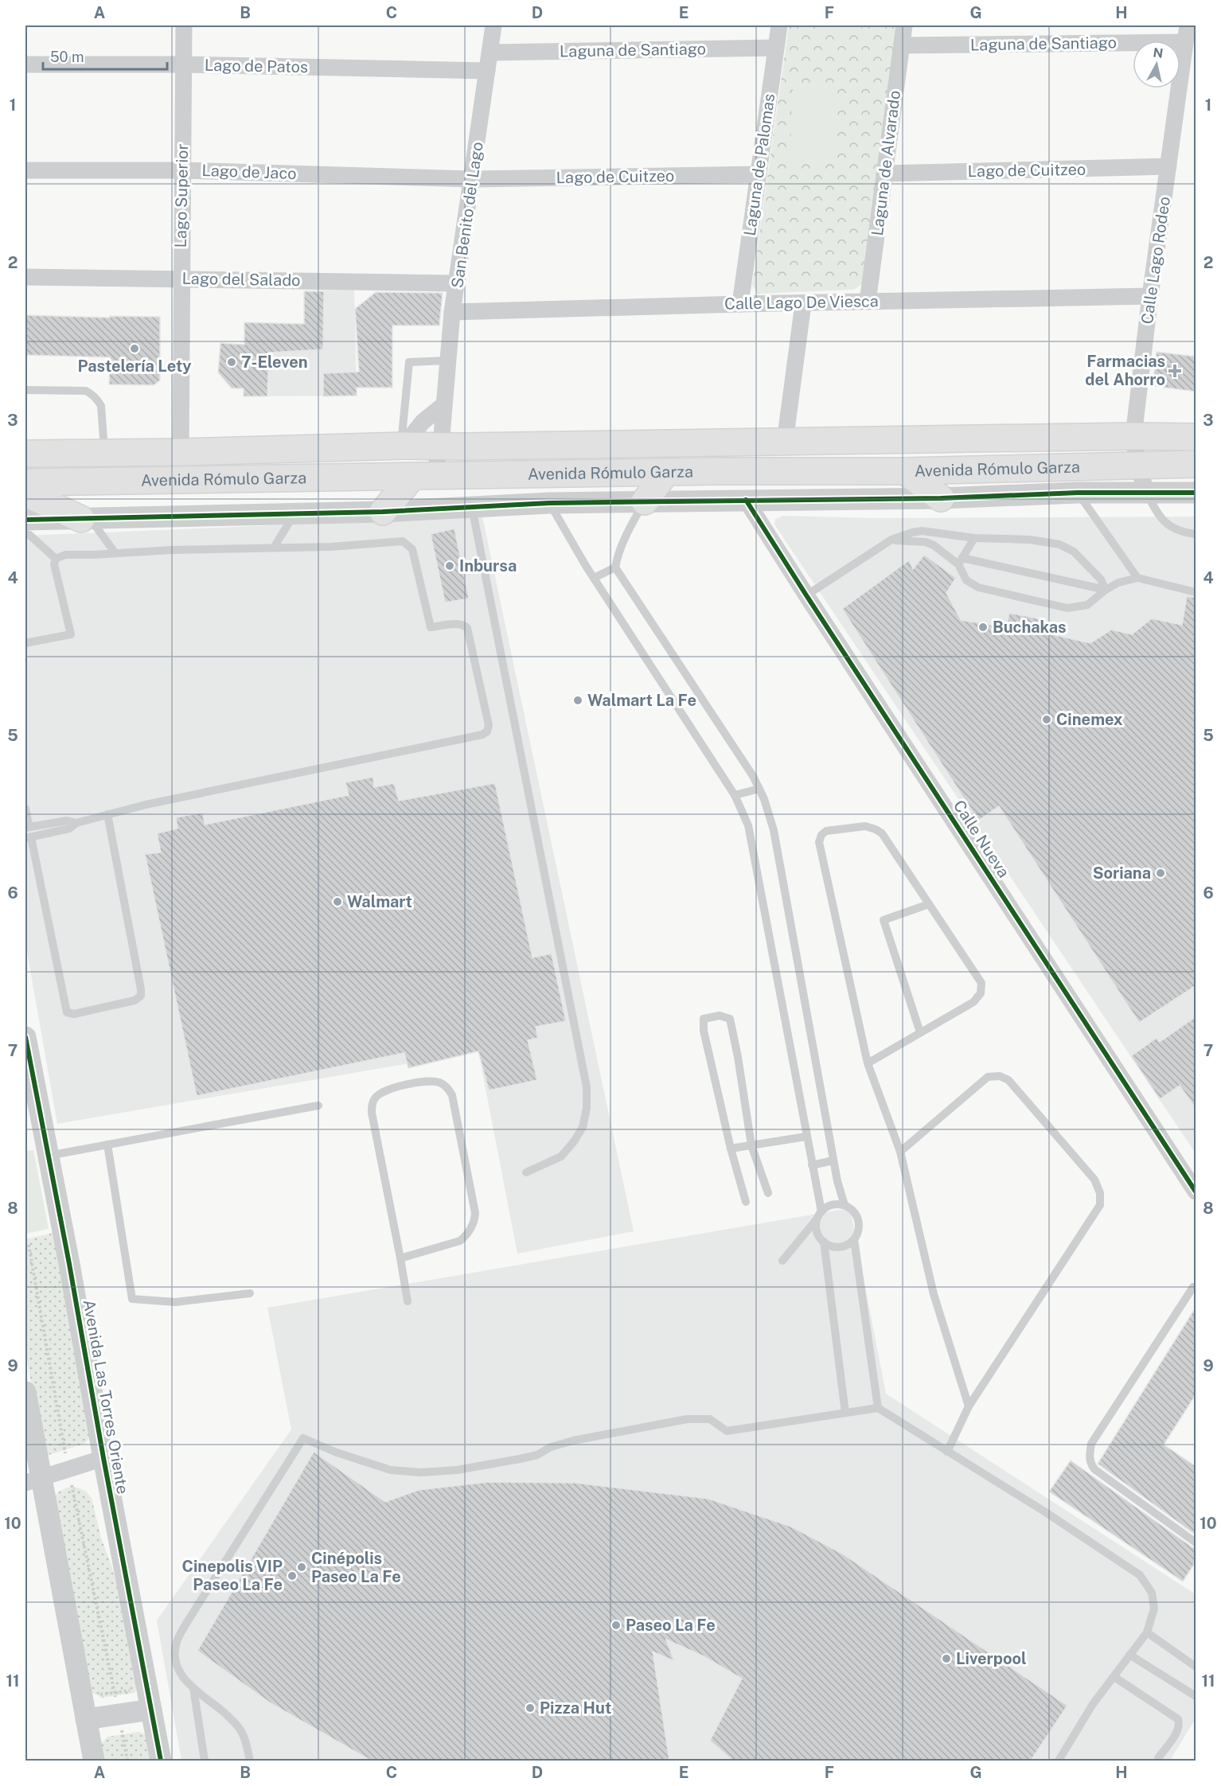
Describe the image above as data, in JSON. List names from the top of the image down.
{
  "streets": {
    "main road": ["Avenida Rómulo Garza"],
    "street": [
      "Laguna de Santiago",
      "Lago de Patos",
      "Laguna de Alvarado",
      "Laguna de Palomas",
      "Lago de Cuitzeo",
      "Lago de Jaco",
      "Lago Superior",
      "San Benito del Lago",
      "Calle Lago Rodeo",
      "Lago del Salado",
      "Calle Lago De Viesca",
      "Calle Nueva",
      "Avenida Las Torres Oriente"
    ]
  },
  "crossings": [
    ["Laguna de Santiago", "Laguna de Alvarado"],
    ["Laguna de Santiago", "Laguna de Palomas"],
    ["Laguna de Santiago", "San Benito del Lago"],
    ["Laguna de Santiago", "Calle Lago Rodeo"],
    ["Lago de Patos", "Lago Superior"],
    ["Lago de Patos", "San Benito del Lago"],
    ["Laguna de Alvarado", "Lago de Cuitzeo"],
    ["Laguna de Alvarado", "Calle Lago De Viesca"],
    ["Laguna de Palomas", "Lago de Cuitzeo"],
    ["Laguna de Palomas", "Calle Lago De Viesca"],
    ["Lago de Cuitzeo", "Lago de Jaco"],
    ["Lago de Cuitzeo", "San Benito del Lago"],
    ["Lago de Cuitzeo", "Calle Lago Rodeo"],
    ["Lago de Jaco", "Lago Superior"],
    ["Lago de Jaco", "San Benito del Lago"],
    ["Lago Superior", "Lago del Salado"],
    ["Lago Superior", "Avenida Rómulo Garza"],
    ["San Benito del Lago", "Lago del Salado"],
    ["San Benito del Lago", "Calle Lago De Viesca"],
    ["San Benito del Lago", "Avenida Rómulo Garza"],
    ["Calle Lago Rodeo", "Calle Lago De Viesca"],
    ["Calle Lago Rodeo", "Avenida Rómulo Garza"]
  ],
  "places": {
    "other": [
      "Pastelería Lety",
      "7-Eleven",
      "Inbursa",
      "Buchakas",
      "Walmart La Fe",
      "Cinemex",
      "Soriana",
      "Walmart",
      "Cinépolis Paseo La Fe",
      "Cinepolis VIP Paseo La Fe",
      "Paseo La Fe",
      "Liverpool",
      "Pizza Hut"
    ],
    "health": ["Farmacias del Ahorro"]
  },
  "scale_bar": "50 m",
  "north": "top",
  "grid": {
    "columns": [
      "A",
      "B",
      "C",
      "D",
      "E",
      "F",
      "G",
      "H"
    ],
    "rows": [
      "1",
      "2",
      "3",
      "4",
      "5",
      "6",
      "7",
      "8",
      "9",
      "10",
      "11"
    ]
  }
}
